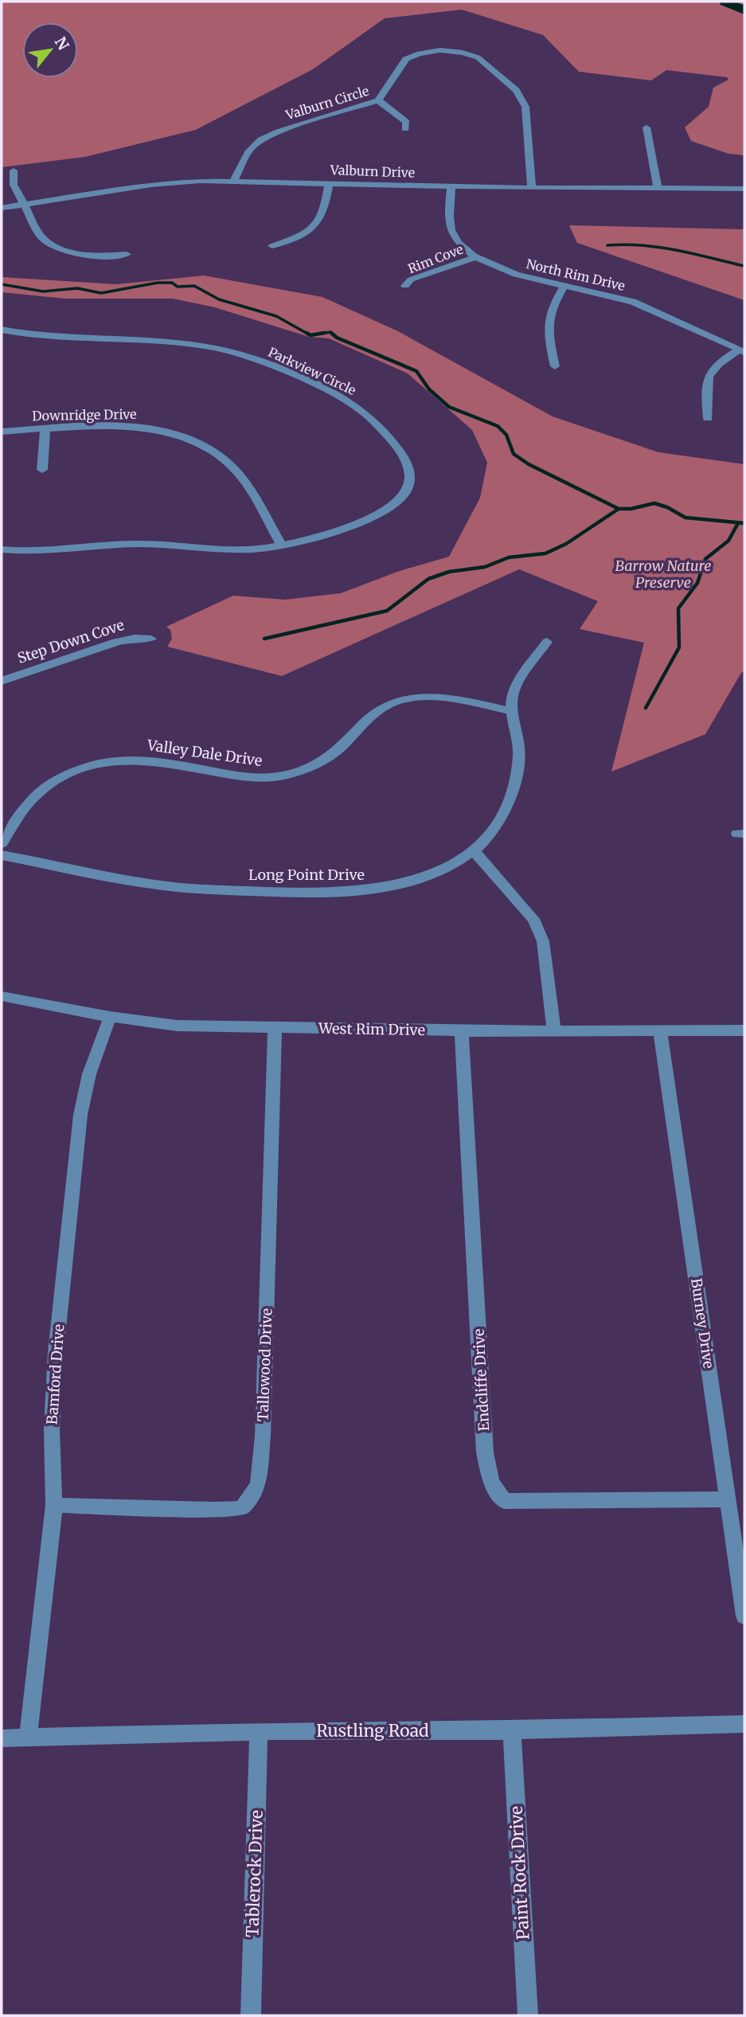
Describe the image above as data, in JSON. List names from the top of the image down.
{
  "streets": {
    "street": [
      "Valburn Circle",
      "Valburn Drive",
      "Rim Cove",
      "North Rim Drive",
      "Parkview Circle",
      "Downridge Drive",
      "Step Down Cove",
      "Valley Dale Drive",
      "Long Point Drive",
      "West Rim Drive",
      "Burney Drive",
      "Tallowood Drive",
      "Bamford Drive",
      "Endcliffe Drive",
      "Rustling Road",
      "Paint Rock Drive",
      "Tablerock Drive"
    ]
  },
  "crossings": [
    ["Valburn Circle", "Valburn Drive"],
    ["Valburn Drive", "North Rim Drive"],
    ["Rim Cove", "North Rim Drive"],
    ["Parkview Circle", "Downridge Drive"],
    ["Valley Dale Drive", "Long Point Drive"],
    ["West Rim Drive", "Burney Drive"],
    ["West Rim Drive", "Tallowood Drive"],
    ["West Rim Drive", "Bamford Drive"],
    ["West Rim Drive", "Endcliffe Drive"],
    ["Burney Drive", "Endcliffe Drive"],
    ["Tallowood Drive", "Bamford Drive"],
    ["Bamford Drive", "Rustling Road"],
    ["Rustling Road", "Paint Rock Drive"],
    ["Rustling Road", "Tablerock Drive"]
  ],
  "parks": ["Barrow Nature Preserve"],
  "north": "top right"
}
